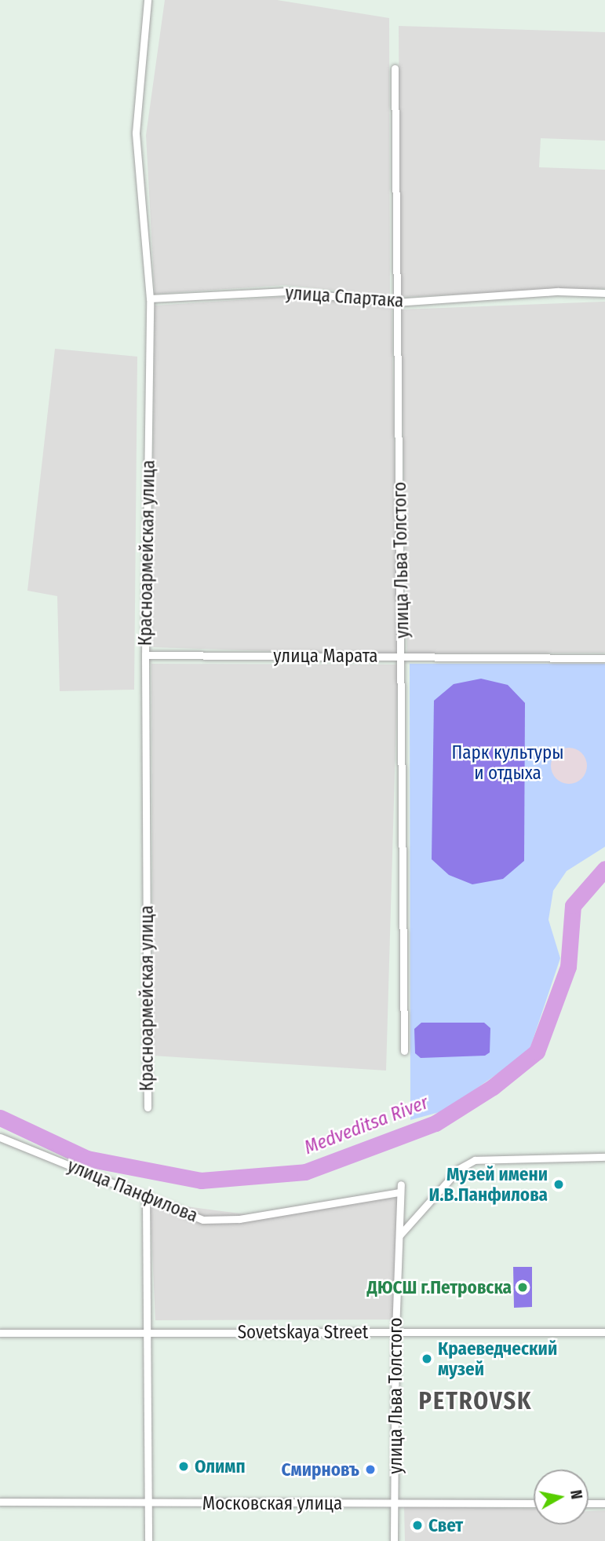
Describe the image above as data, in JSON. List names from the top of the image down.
{
  "streets": {
    "street": [
      "улица Спартака",
      "Красноармейская улица",
      "улица Льва Толстого",
      "улица Марата",
      "улица Панфилова",
      "Sovetskaya Street",
      "Московская улица"
    ]
  },
  "crossings": [
    ["улица Спартака", "Красноармейская улица"],
    ["улица Спартака", "улица Льва Толстого"],
    ["Красноармейская улица", "улица Марата"],
    ["улица Льва Толстого", "улица Марата"],
    ["улица Льва Толстого", "улица Панфилова"],
    ["улица Льва Толстого", "Sovetskaya Street"],
    ["улица Льва Толстого", "Московская улица"]
  ],
  "districts": ["PETROVSK"],
  "water": ["Medveditsa River"],
  "parks": ["Парк культуры и отдыха"],
  "places": [
    "Музей имени И.В.Панфилова",
    "ДЮСШ г.Петровска",
    "Краеведческий музей",
    "Олимп",
    "Смирновъ",
    "Свет"
  ],
  "north": "right"
}
